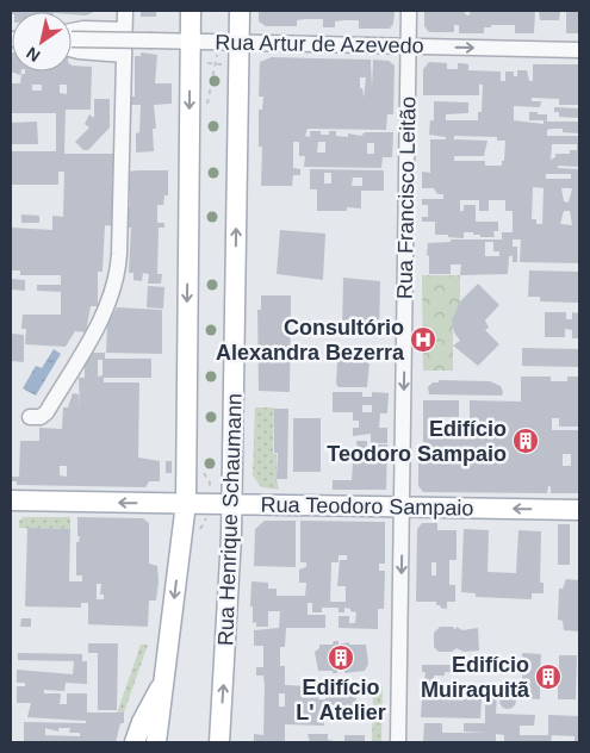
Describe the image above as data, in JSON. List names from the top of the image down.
{
  "streets": {
    "main road": ["Rua Teodoro Sampaio", "Rua Henrique Schaumann"],
    "street": ["Rua Artur de Azevedo", "Rua Francisco Leitão"]
  },
  "crossings": [
    ["Rua Artur de Azevedo", "Rua Francisco Leitão"],
    ["Rua Artur de Azevedo", "Rua Henrique Schaumann"],
    ["Rua Francisco Leitão", "Rua Teodoro Sampaio"],
    ["Rua Teodoro Sampaio", "Rua Henrique Schaumann"]
  ],
  "one_way": ["Rua Francisco Leitão", "Rua Teodoro Sampaio"],
  "places": {
    "hospital": ["Consultório Alexandra Bezerra"],
    "building": ["Edifício Teodoro Sampaio", "Edifício L' Atelier", "Edifício Muiraquitã"]
  },
  "north": "bottom left"
}
